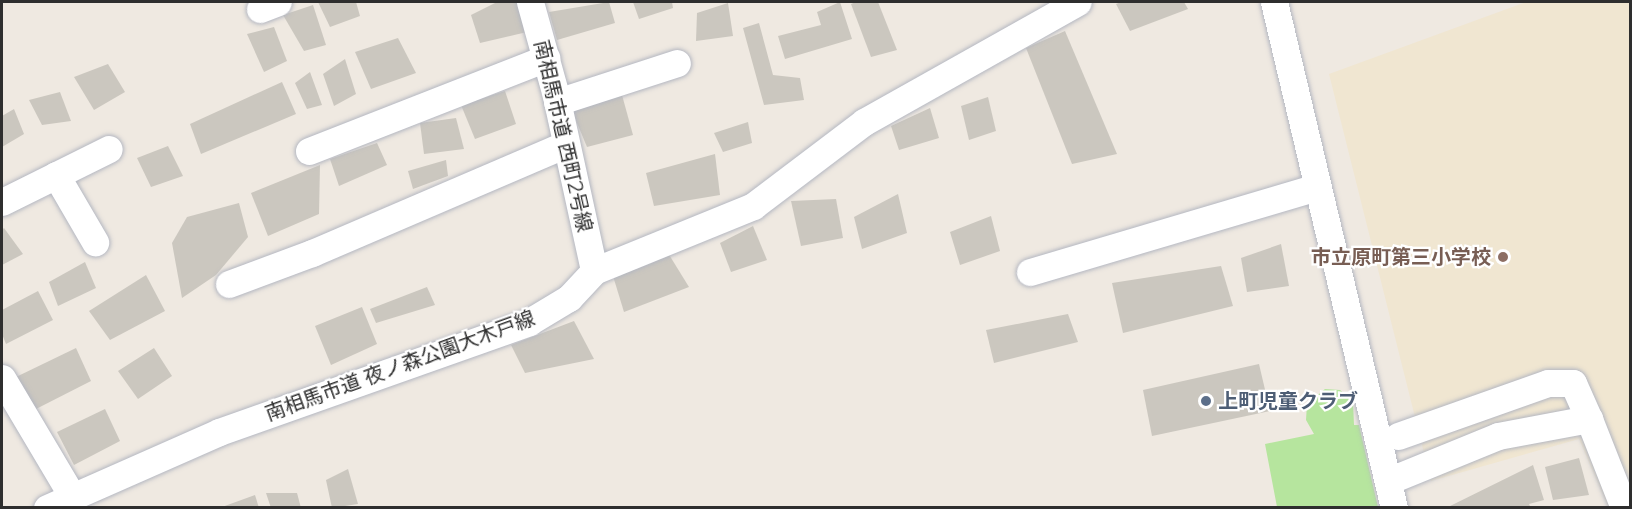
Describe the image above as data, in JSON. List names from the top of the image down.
{
  "streets": {
    "street": ["南相馬市道 西町2号線", "南相馬市道 夜ノ森公園大木戸線"]
  },
  "crossings": [
    ["南相馬市道 西町2号線", "南相馬市道 夜ノ森公園大木戸線"]
  ],
  "places": ["市立原町第三小学校", "上町児童クラブ"]
}
